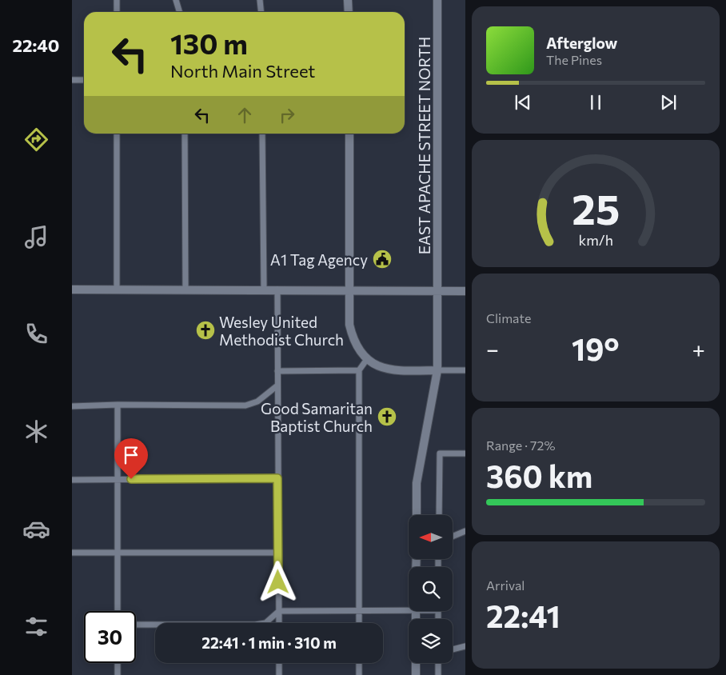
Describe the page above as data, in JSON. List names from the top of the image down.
{
  "streets": {
    "main road": ["EAST APACHE STREET NORTH"]
  },
  "places": {
    "public building": ["A1 Tag Agency"],
    "church": ["Wesley United Methodist Church", "Good Samaritan Baptist Church"]
  },
  "north": "left",
  "page": {
    "tabs": "22:40",
    "turn": ["130 m", "North Main Street"],
    "song": ["Afterglow", "The Pines"],
    "tile": [
      "Climate",
      ["Range · 72%", "360 km"],
      ["Arrival", "22:41"]
    ],
    "heat": ["−", "19°", "+"],
    "limit": "30",
    "trip": "22:41 · 1 min · 310 m",
    "gauge": ["25", "km/h"]
  }
}
